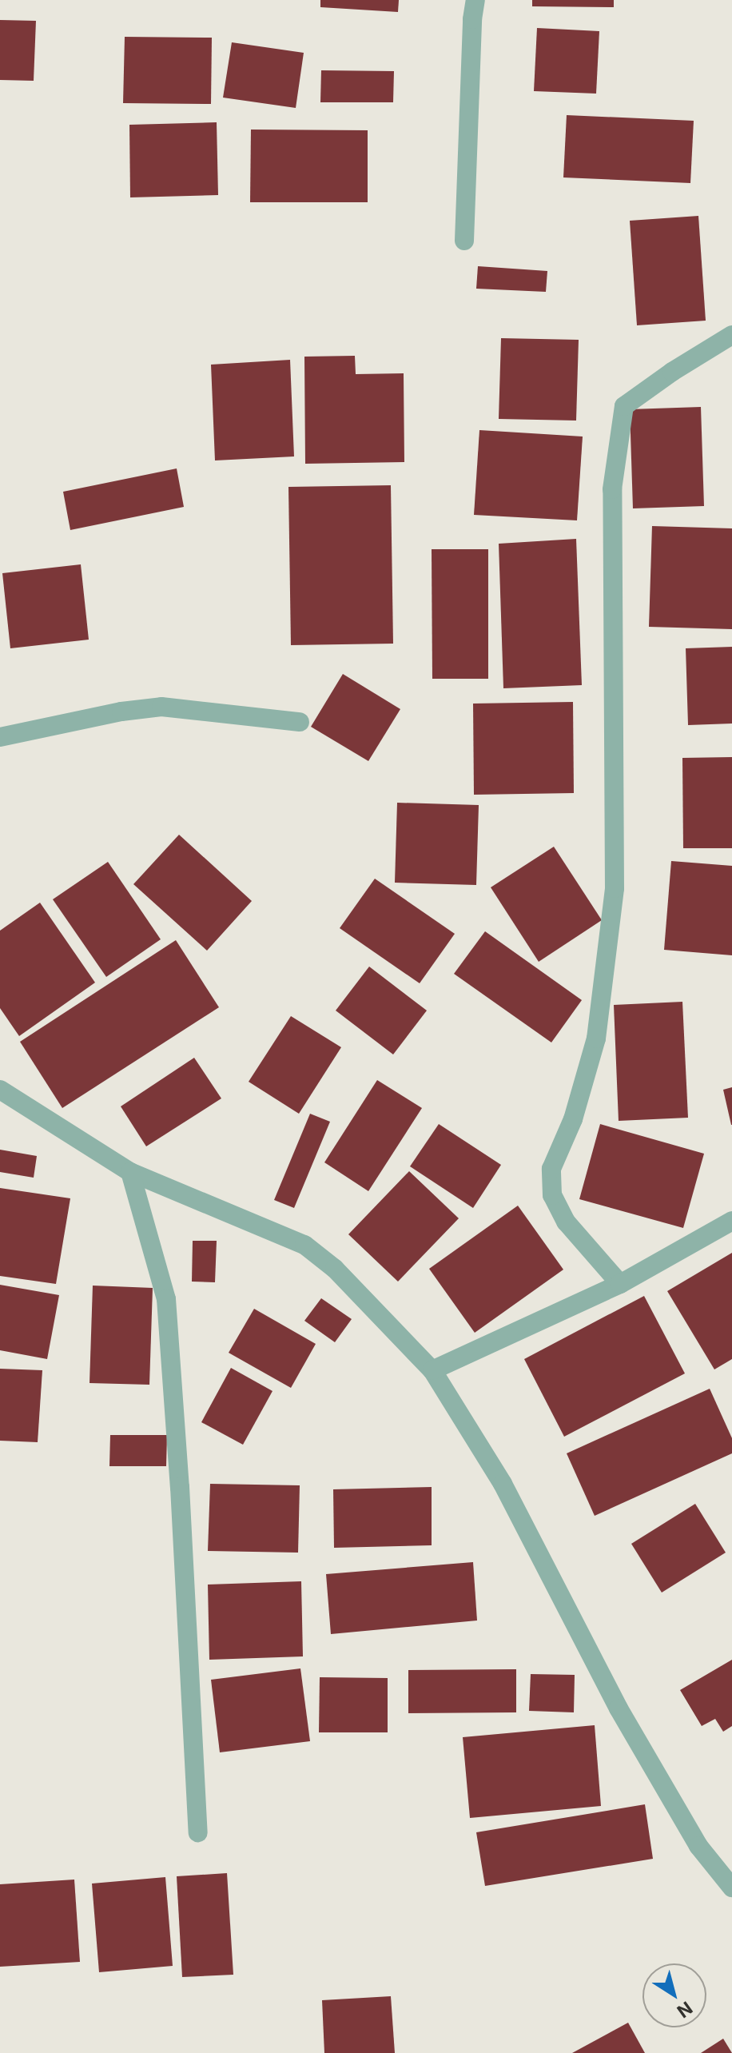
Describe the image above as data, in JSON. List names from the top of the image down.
{
  "north": "bottom right"
}
